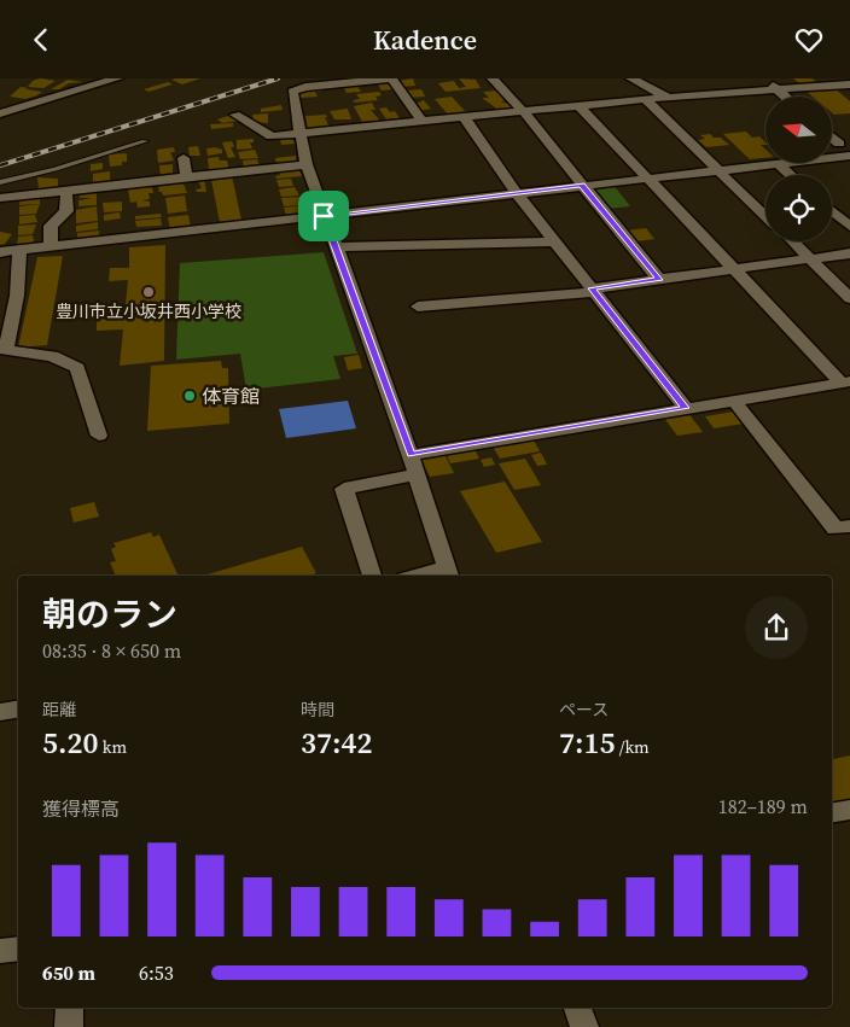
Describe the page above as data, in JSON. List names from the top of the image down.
{
  "places": ["豊川市立小坂井西小学校", "体育館"],
  "north": "left",
  "page": {
    "header": "Kadence",
    "heading": ["朝のラン", "08:35 · 8 × 650 m"],
    "stats": [
      ["距離", "5.20 km"],
      ["時間", "37:42"],
      ["ペース", "7:15 /km"]
    ],
    "chart": ["獲得標高", "182–189 m"],
    "list": [
      {
        "name": "650 m",
        "note": "6:53"
      }
    ]
  }
}
